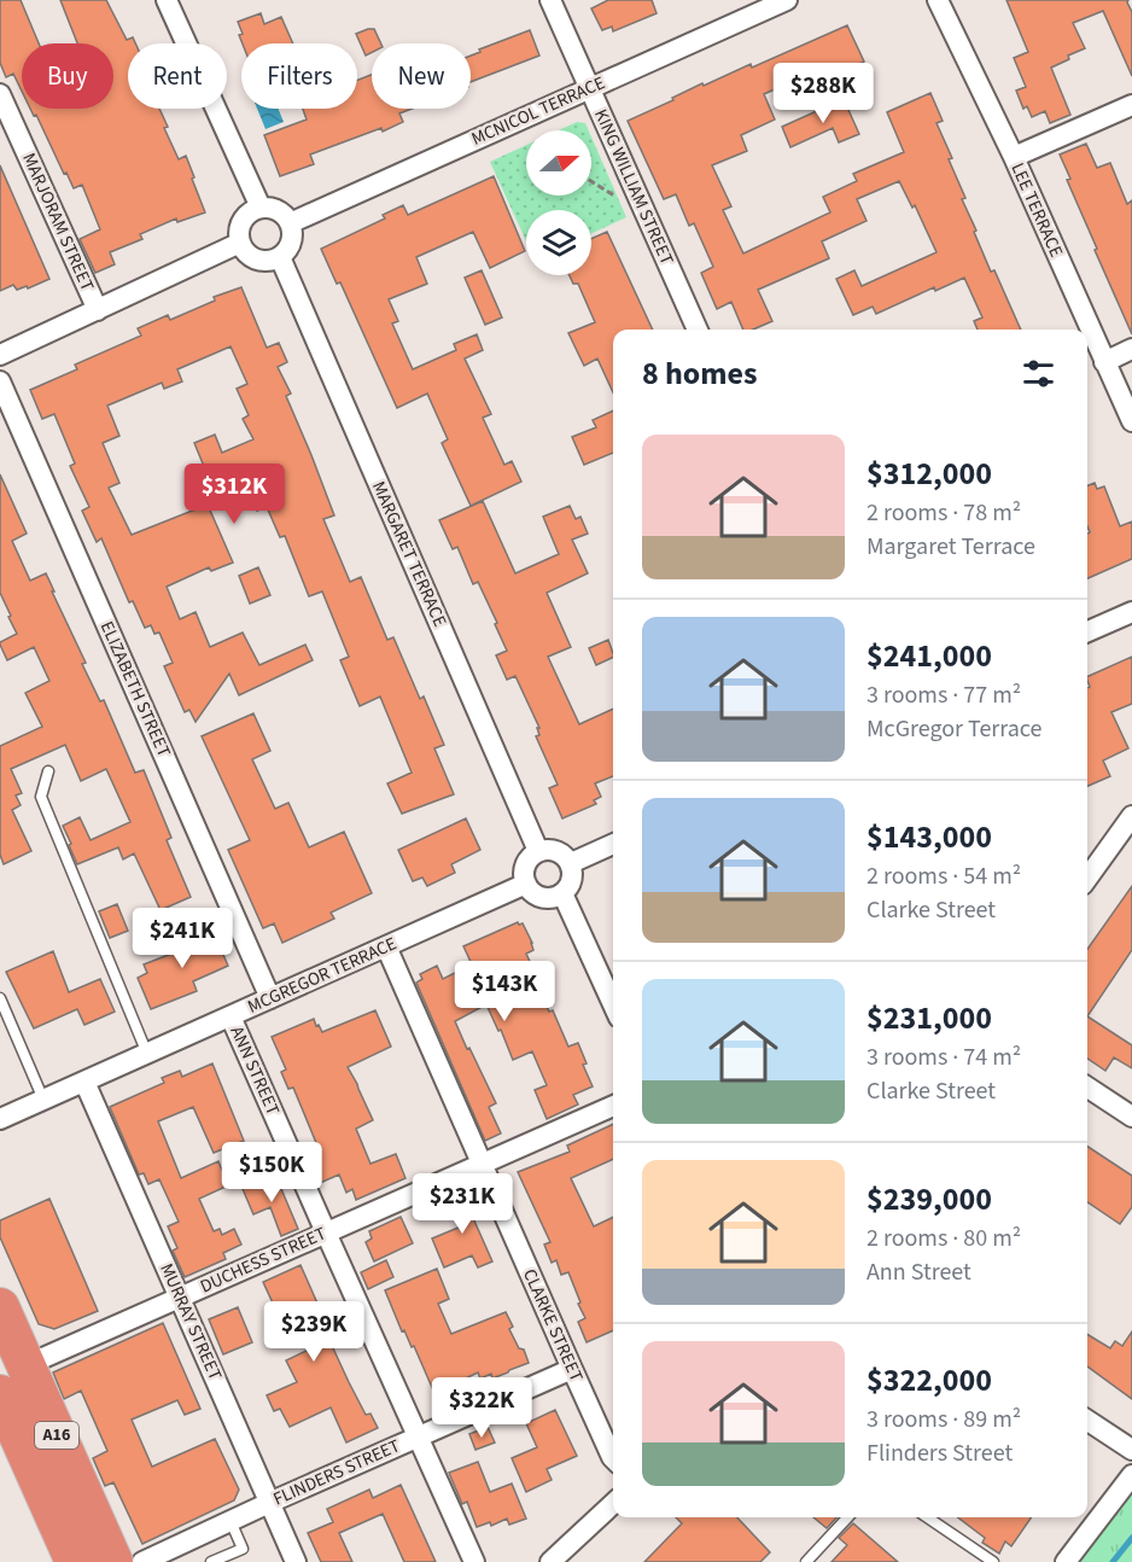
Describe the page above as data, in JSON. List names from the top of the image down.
{
  "streets": {
    "highway": ["A16"],
    "street": [
      "MCNICOL TERRACE",
      "KING WILLIAM STREET",
      "LEE TERRACE",
      "MARJORAM STREET",
      "MARGARET TERRACE",
      "ELIZABETH STREET",
      "MCGREGOR TERRACE",
      "ANN STREET",
      "DUCHESS STREET",
      "MURRAY STREET",
      "CLARKE STREET",
      "FLINDERS STREET"
    ]
  },
  "crossings": [
    ["MCNICOL TERRACE", "KING WILLIAM STREET"],
    ["MCNICOL TERRACE", "MARGARET TERRACE"],
    ["MARGARET TERRACE", "MCGREGOR TERRACE"],
    ["ELIZABETH STREET", "MCGREGOR TERRACE"],
    ["MCGREGOR TERRACE", "ANN STREET"],
    ["MCGREGOR TERRACE", "MURRAY STREET"],
    ["MCGREGOR TERRACE", "CLARKE STREET"],
    ["ANN STREET", "DUCHESS STREET"],
    ["ANN STREET", "FLINDERS STREET"],
    ["DUCHESS STREET", "MURRAY STREET"],
    ["DUCHESS STREET", "CLARKE STREET"],
    ["DUCHESS STREET", "A16"],
    ["MURRAY STREET", "FLINDERS STREET"],
    ["CLARKE STREET", "FLINDERS STREET"]
  ],
  "north": "right",
  "page": {
    "chip": [
      "Buy",
      "Rent",
      "Filters",
      "New"
    ],
    "price": [
      "$288K",
      "$312K",
      "$241K",
      "$143K",
      "$150K",
      "$231K",
      "$239K",
      "$322K"
    ],
    "heading": "8 homes",
    "list": [
      {
        "name": "$312,000",
        "note": "2 rooms · 78 m² · Margaret Terrace"
      },
      {
        "name": "$241,000",
        "note": "3 rooms · 77 m² · McGregor Terrace"
      },
      {
        "name": "$143,000",
        "note": "2 rooms · 54 m² · Clarke Street"
      },
      {
        "name": "$231,000",
        "note": "3 rooms · 74 m² · Clarke Street"
      },
      {
        "name": "$239,000",
        "note": "2 rooms · 80 m² · Ann Street"
      },
      {
        "name": "$322,000",
        "note": "3 rooms · 89 m² · Flinders Street"
      }
    ]
  }
}
